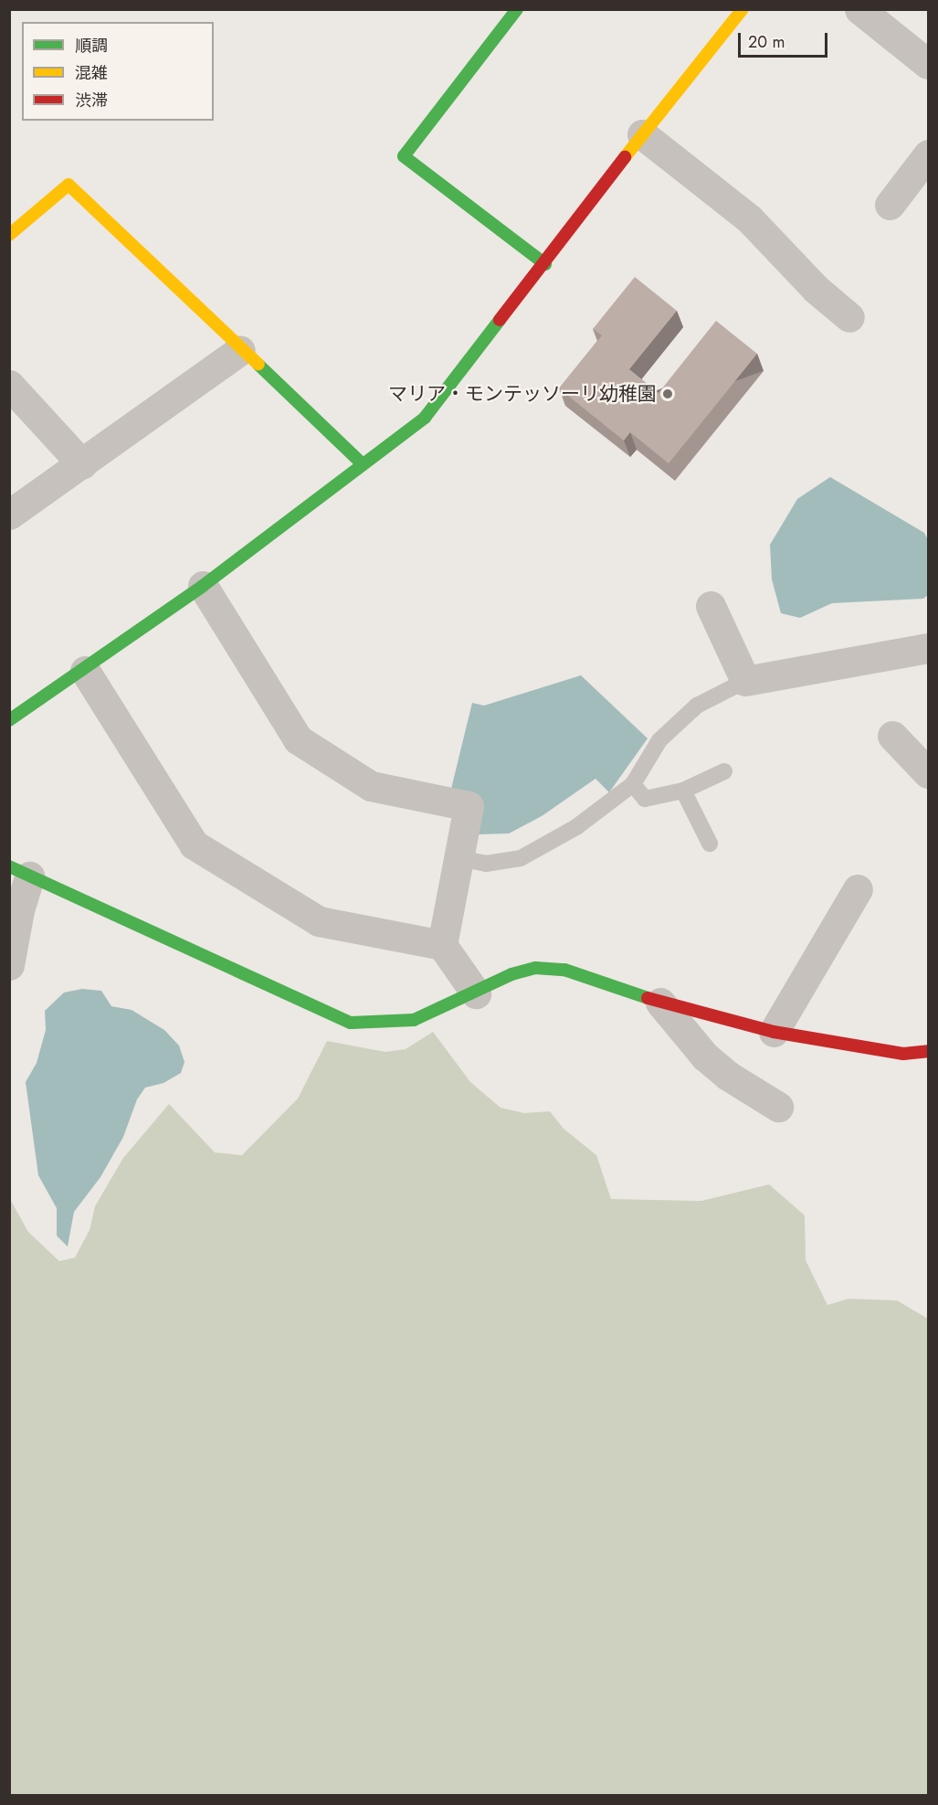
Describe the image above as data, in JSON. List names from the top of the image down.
{
  "places": ["マリア・モンテッソーリ幼稚園"],
  "legend": ["順調", "混雑", "渋滞"],
  "scale_bar": "20 m"
}
